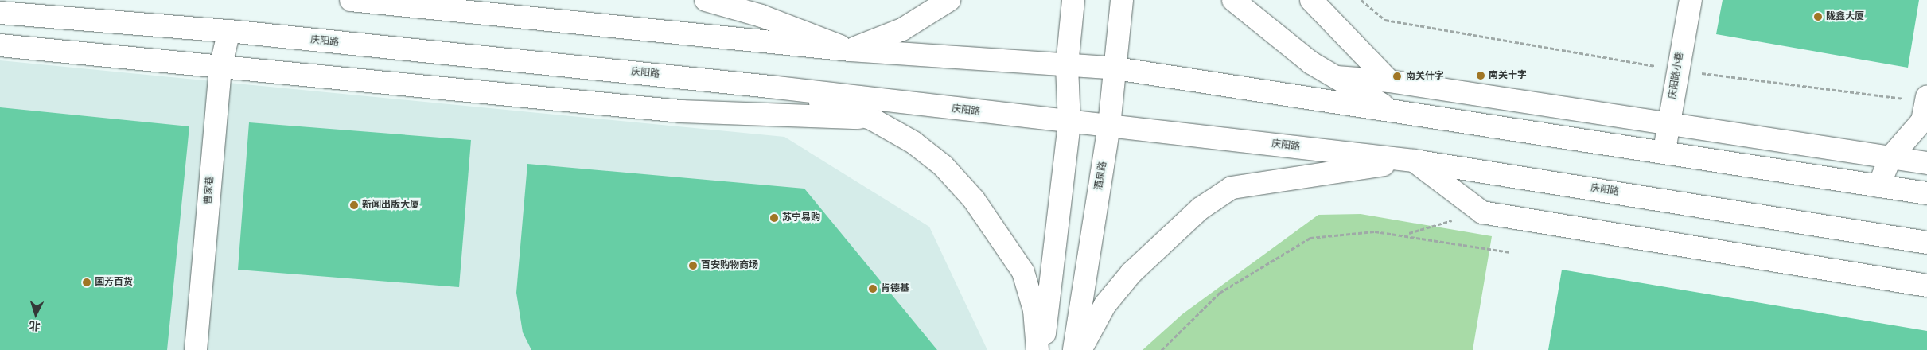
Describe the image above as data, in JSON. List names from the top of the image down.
{
  "streets": {
    "main road": [
      "庆阳路",
      "庆阳路小巷",
      "酒泉路",
      "曹家巷"
    ]
  },
  "crossings": [
    ["庆阳路", "酒泉路"],
    ["庆阳路", "曹家巷"]
  ],
  "places": [
    "陇鑫大厦",
    "南关十字",
    "南关什字",
    "新闻出版大厦",
    "苏宁易购",
    "百安购物商场",
    "国芳百货",
    "肯德基"
  ],
  "north": "bottom"
}
